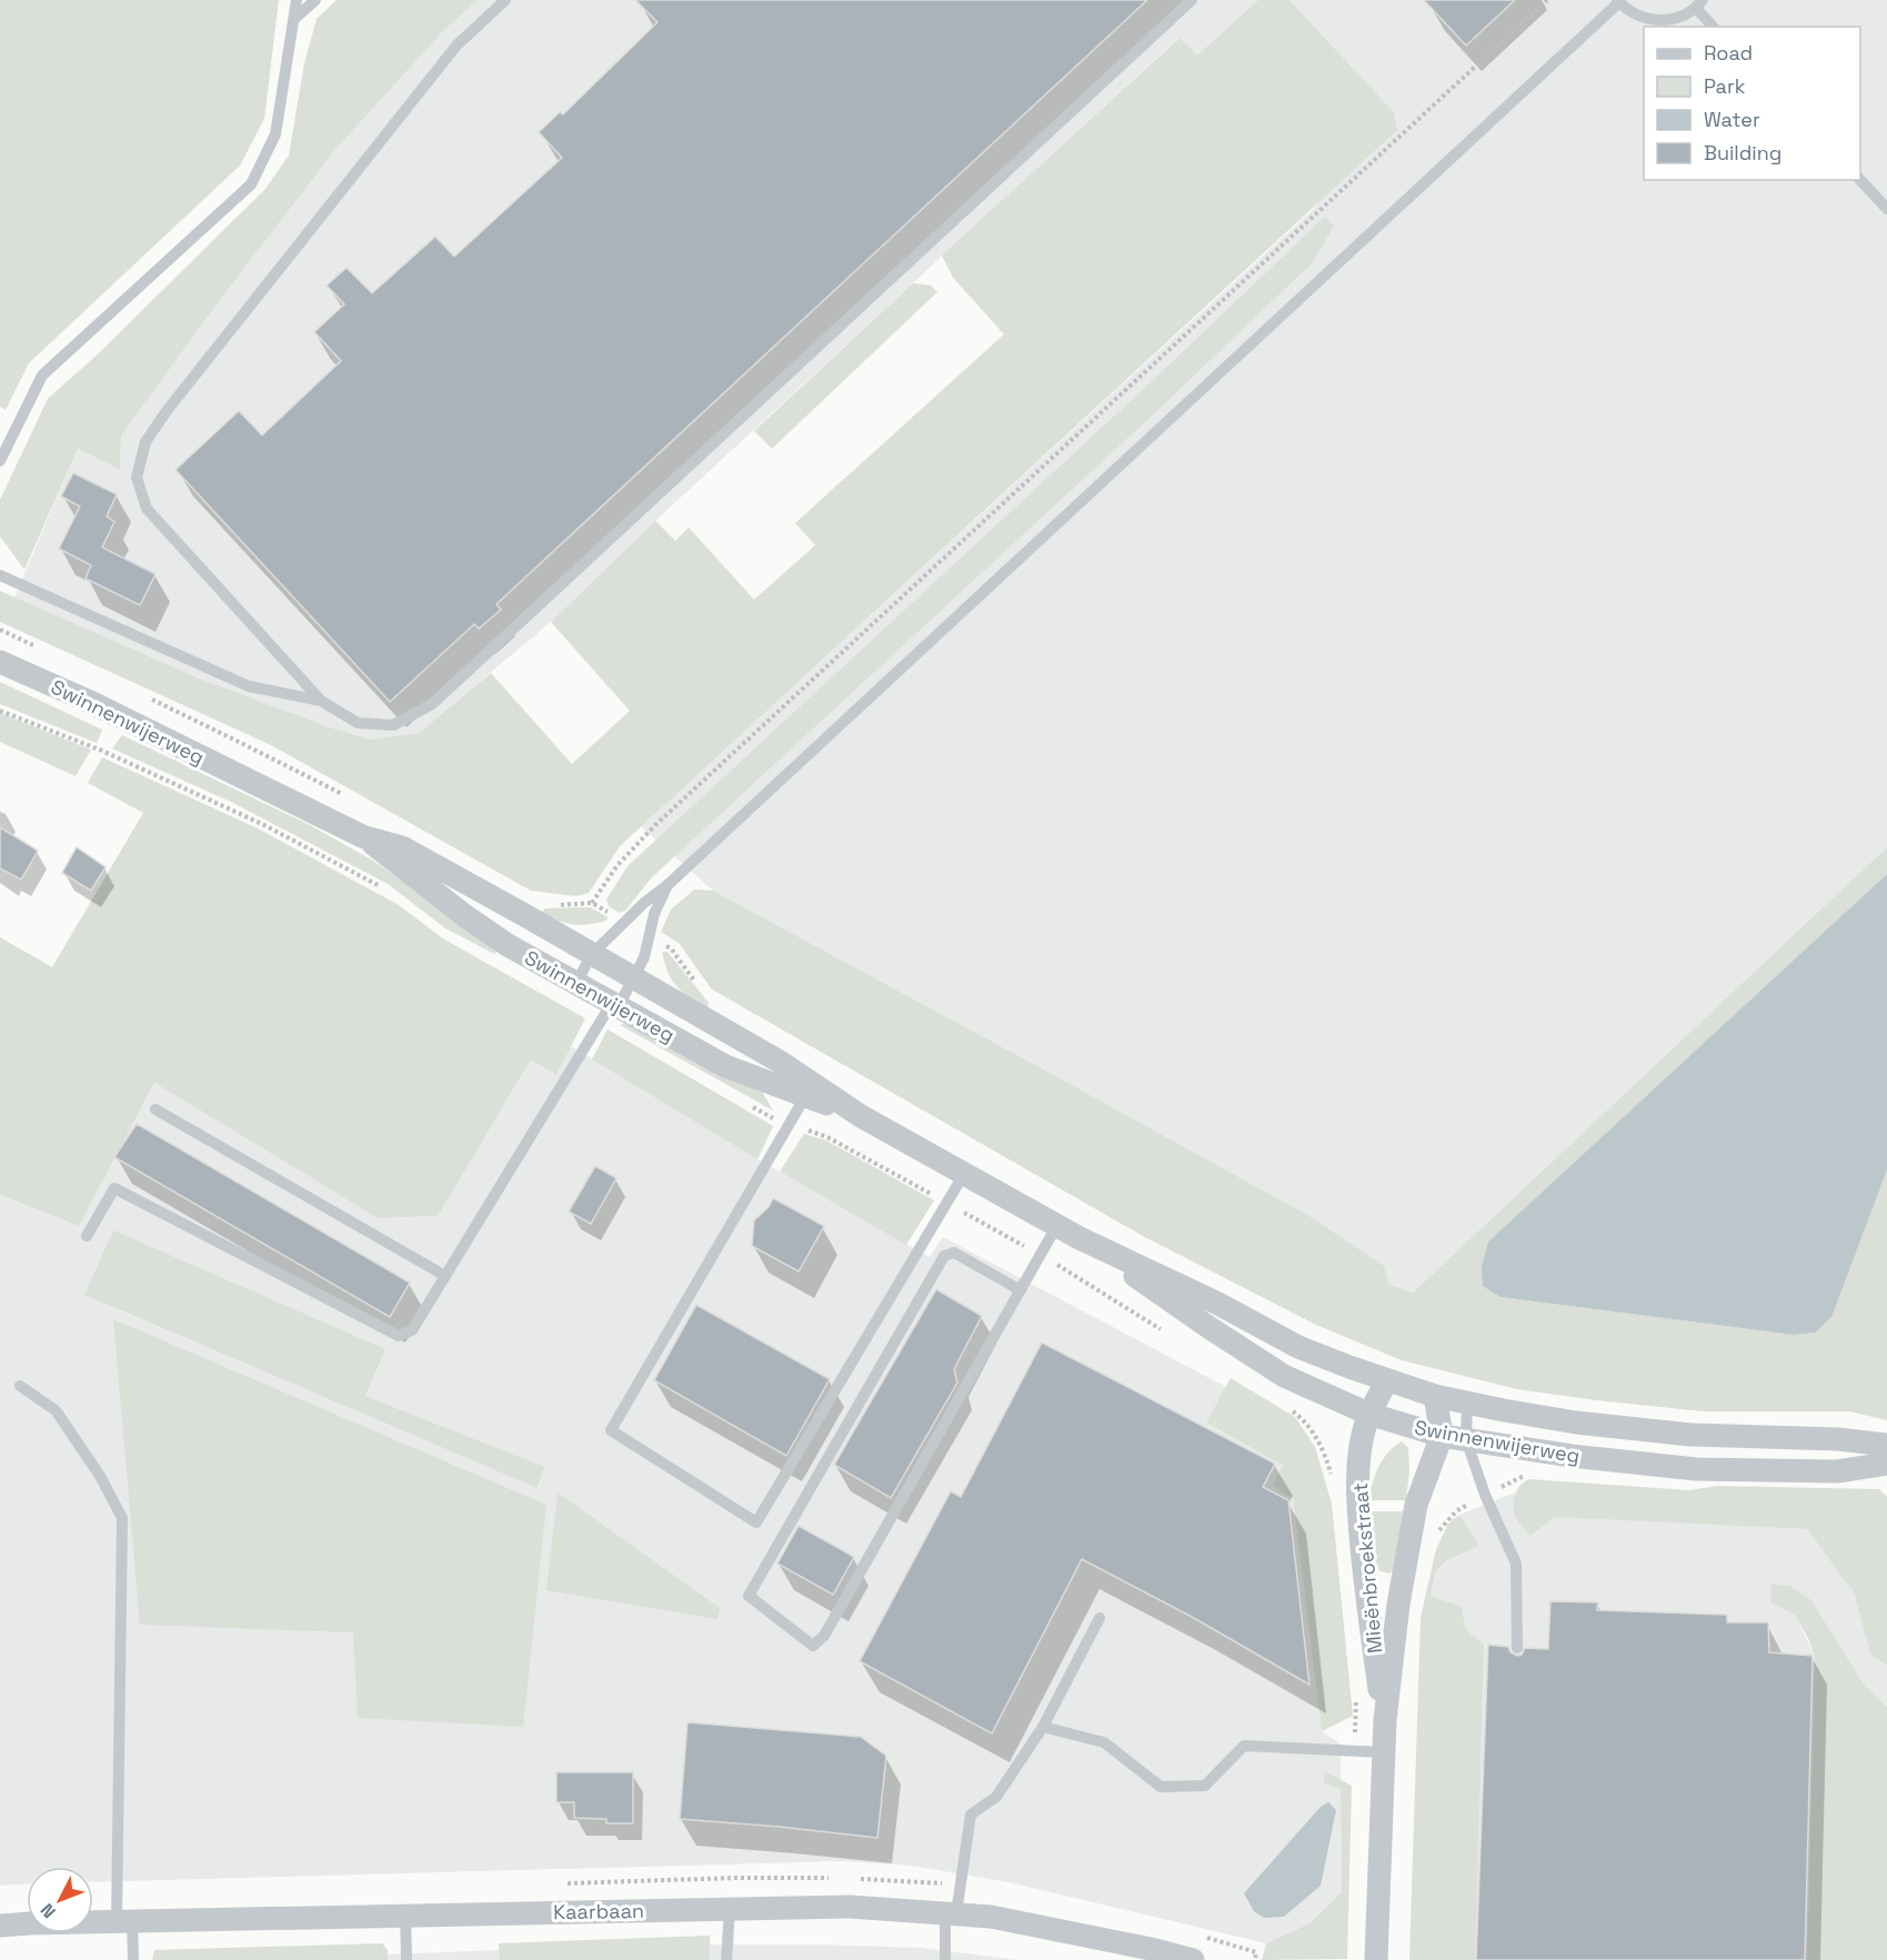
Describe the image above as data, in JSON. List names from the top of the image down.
{
  "streets": {
    "street": ["Swinnenwijerweg", "Mieënbroekstraat", "Kaarbaan"]
  },
  "crossings": [
    ["Swinnenwijerweg", "Mieënbroekstraat"]
  ],
  "legend": [
    "Road",
    "Park",
    "Water",
    "Building"
  ],
  "north": "bottom left"
}
